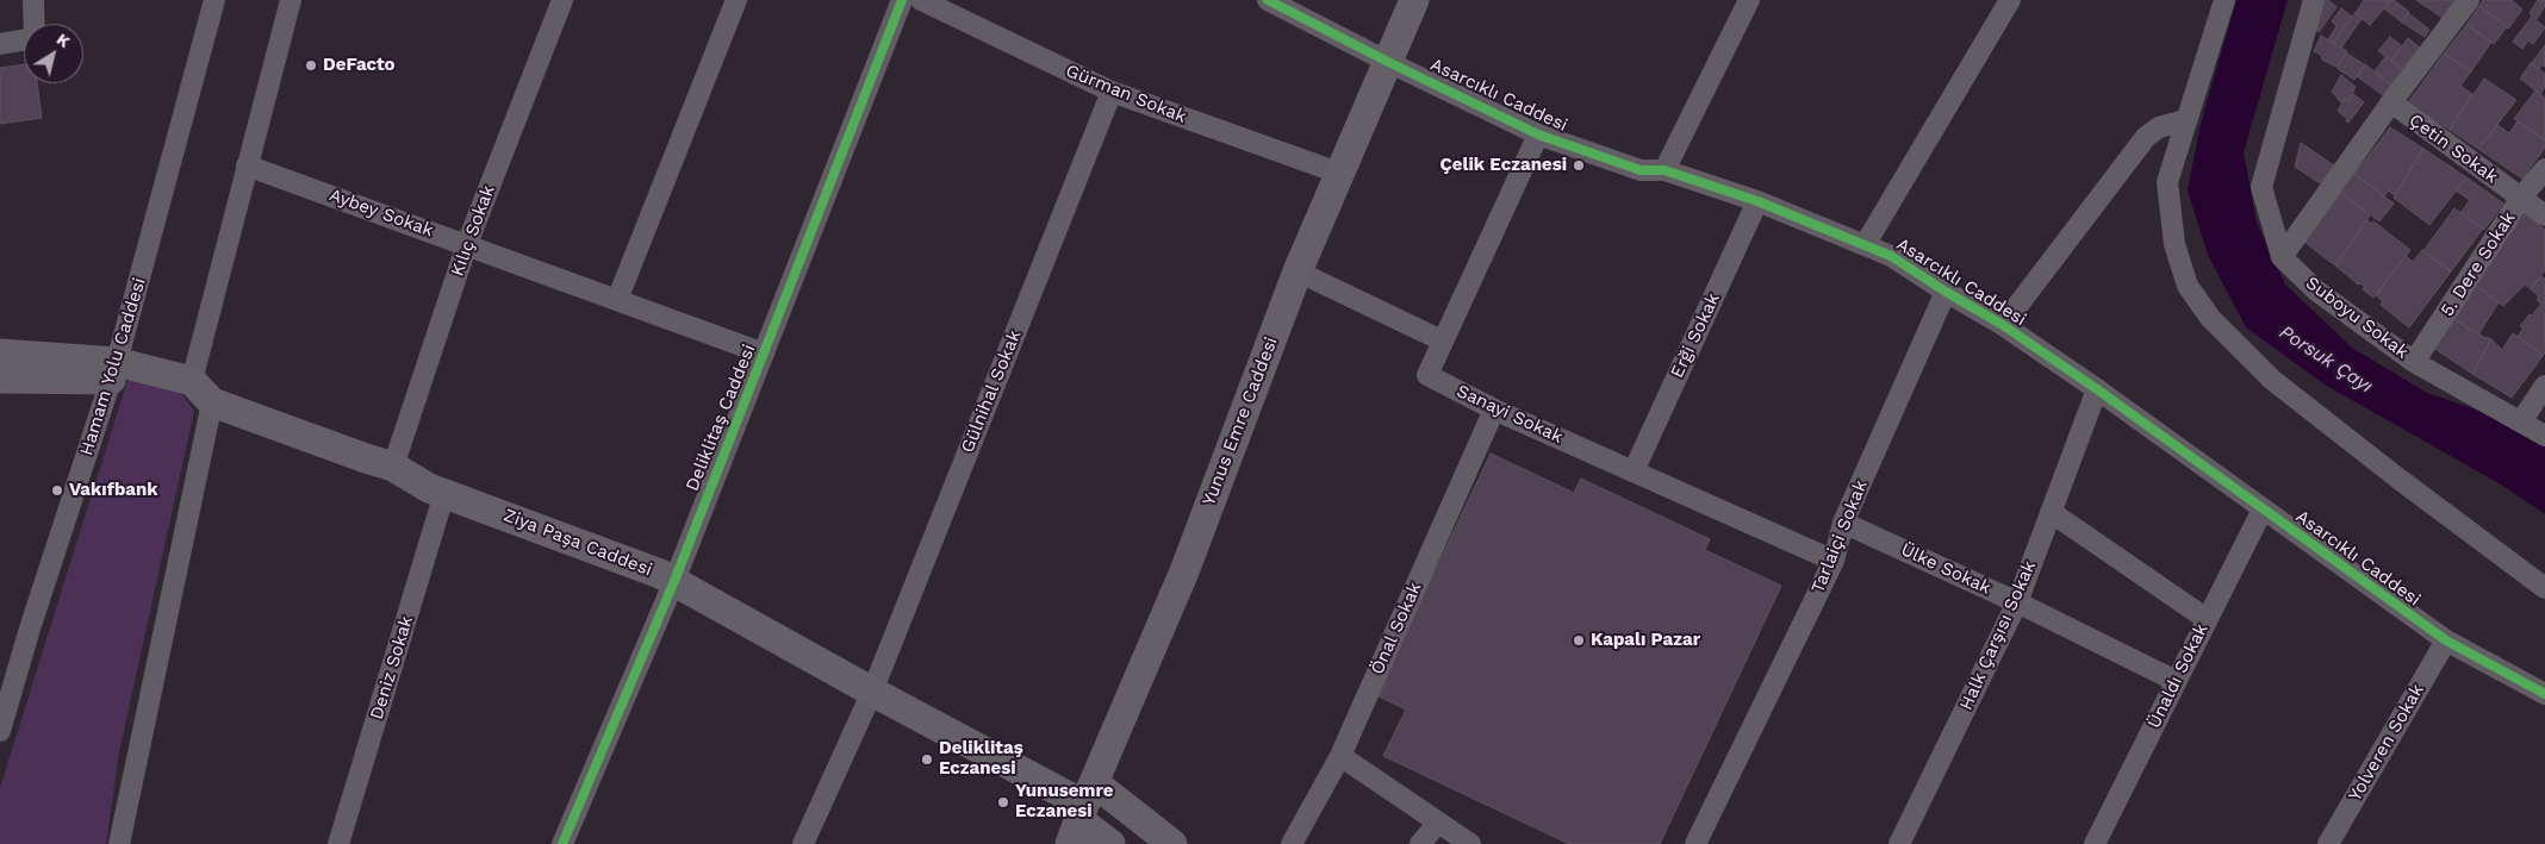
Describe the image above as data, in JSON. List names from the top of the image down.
{
  "streets": {
    "main road": ["Yunus Emre Caddesi", "Ziya Paşa Caddesi"],
    "street": [
      "Gürman Sokak",
      "Asarcıklı Caddesi",
      "Çetin Sokak",
      "Aybey Sokak",
      "Kılıç Sokak",
      "5. Dere Sokak",
      "Suboyu Sokak",
      "Erği Sokak",
      "Hamam Yolu Caddesi",
      "Gülnihal Sokak",
      "Sanayi Sokak",
      "Deliklitaş Caddesi",
      "Tarlaiçi Sokak",
      "Ülke Sokak",
      "Önal Sokak",
      "Halk Çarşısı Sokak",
      "Deniz Sokak",
      "Ünaldı Sokak",
      "Yolveren Sokak"
    ]
  },
  "crossings": [
    ["Gürman Sokak", "Gülnihal Sokak"],
    ["Gürman Sokak", "Yunus Emre Caddesi"],
    ["Asarcıklı Caddesi", "Erği Sokak"],
    ["Asarcıklı Caddesi", "Sanayi Sokak"],
    ["Asarcıklı Caddesi", "Yunus Emre Caddesi"],
    ["Asarcıklı Caddesi", "Tarlaiçi Sokak"],
    ["Asarcıklı Caddesi", "Halk Çarşısı Sokak"],
    ["Asarcıklı Caddesi", "Ünaldı Sokak"],
    ["Asarcıklı Caddesi", "Yolveren Sokak"],
    ["Çetin Sokak", "5. Dere Sokak"],
    ["Aybey Sokak", "Kılıç Sokak"],
    ["Aybey Sokak", "Deliklitaş Caddesi"],
    ["Kılıç Sokak", "Ziya Paşa Caddesi"],
    ["5. Dere Sokak", "Suboyu Sokak"],
    ["Erği Sokak", "Sanayi Sokak"],
    ["Hamam Yolu Caddesi", "Ziya Paşa Caddesi"],
    ["Gülnihal Sokak", "Ziya Paşa Caddesi"],
    ["Sanayi Sokak", "Tarlaiçi Sokak"],
    ["Sanayi Sokak", "Önal Sokak"],
    ["Deliklitaş Caddesi", "Ziya Paşa Caddesi"],
    ["Yunus Emre Caddesi", "Ziya Paşa Caddesi"],
    ["Tarlaiçi Sokak", "Ülke Sokak"],
    ["Ziya Paşa Caddesi", "Deniz Sokak"],
    ["Ülke Sokak", "Halk Çarşısı Sokak"],
    ["Ülke Sokak", "Ünaldı Sokak"]
  ],
  "water": ["Porsuk Çayı"],
  "places": [
    "DeFacto",
    "Çelik Eczanesi",
    "Vakıfbank",
    "Kapalı Pazar",
    "Deliklitaş Eczanesi",
    "Yunusemre Eczanesi"
  ],
  "north": "top right"
}
